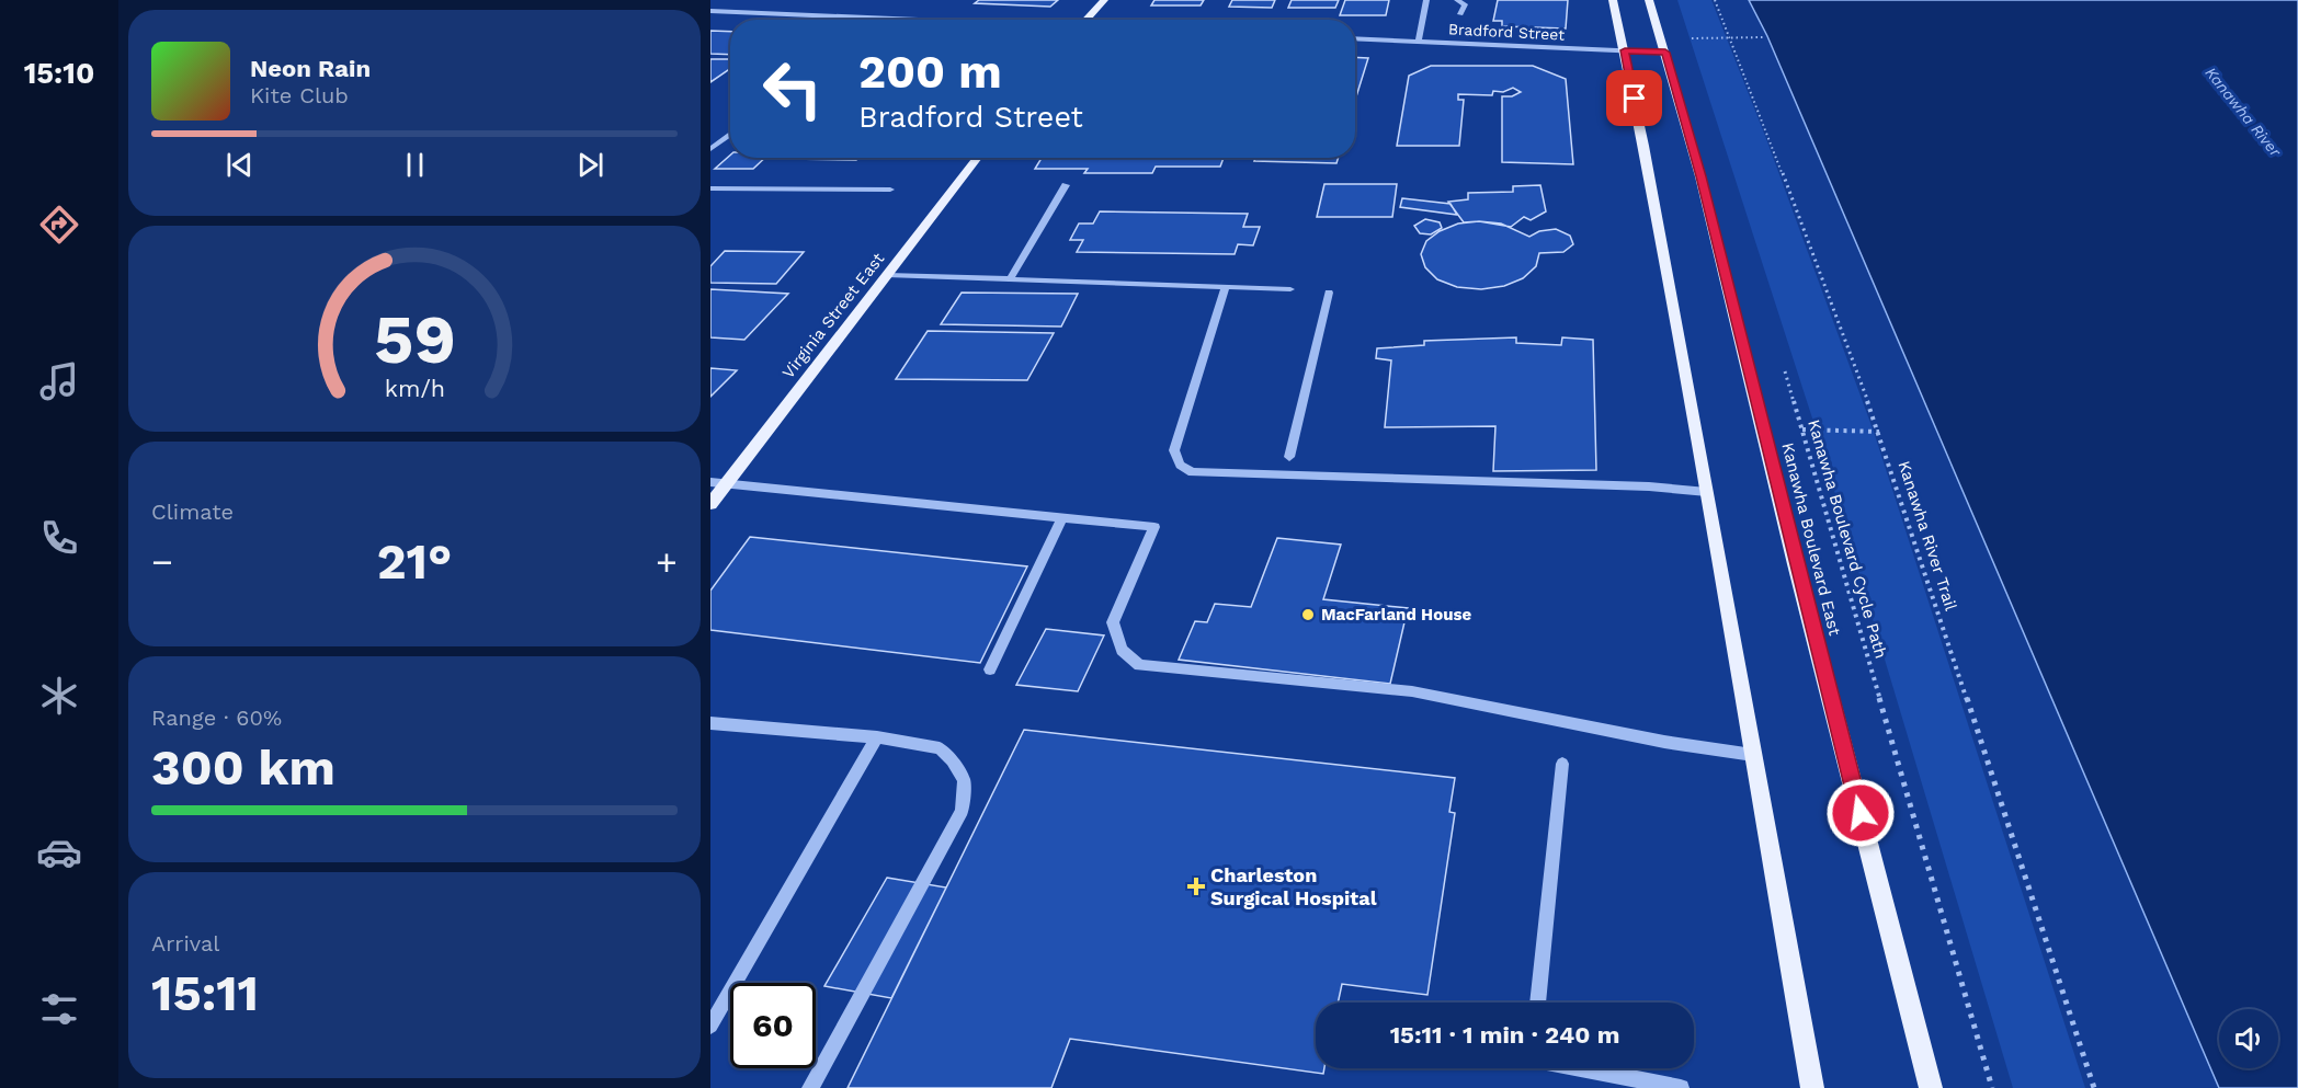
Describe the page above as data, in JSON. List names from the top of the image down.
{
  "streets": {
    "main road": ["Virginia Street East", "Kanawha Boulevard East"],
    "street": ["Bradford Street"],
    "path": ["Kanawha River Trail", "Kanawha Boulevard Cycle Path"]
  },
  "crossings": [
    ["Bradford Street", "Kanawha Boulevard East"]
  ],
  "water": ["Kanawha River"],
  "places": {
    "other": ["MacFarland House"],
    "health": ["Charleston Surgical Hospital"]
  },
  "page": {
    "tabs": "15:10",
    "turn": ["200 m", "Bradford Street"],
    "song": ["Neon Rain", "Kite Club"],
    "tile": [
      "Climate",
      ["Range · 60%", "300 km"],
      ["Arrival", "15:11"]
    ],
    "heat": ["−", "21°", "+"],
    "limit": "60",
    "trip": "15:11 · 1 min · 240 m",
    "gauge": ["59", "km/h"]
  }
}
